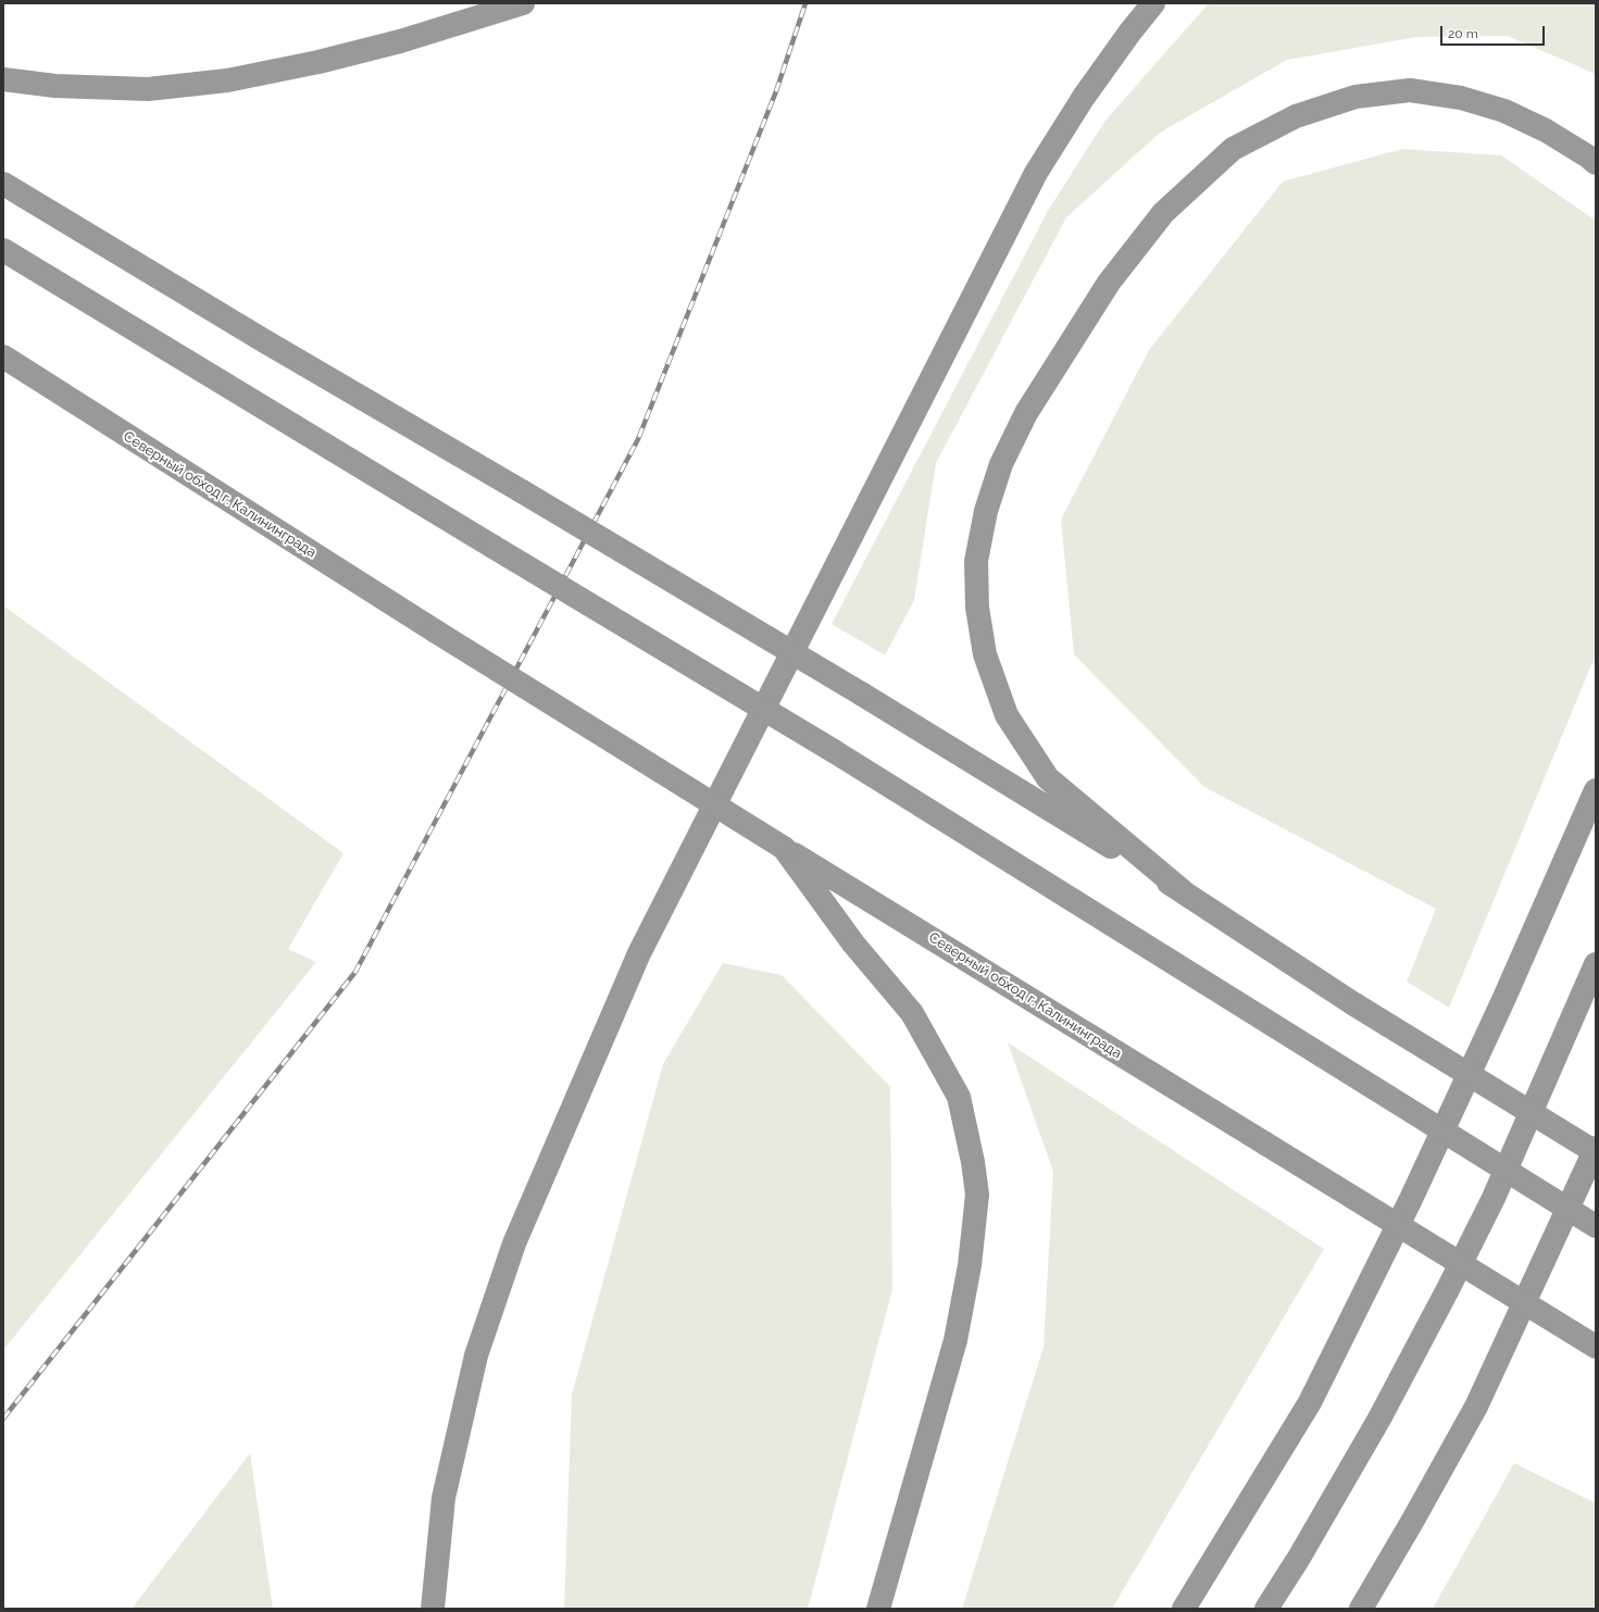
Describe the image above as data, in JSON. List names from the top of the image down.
{
  "streets": {
    "highway": ["Северный обход г. Калининграда"]
  },
  "scale_bar": "20 m"
}
